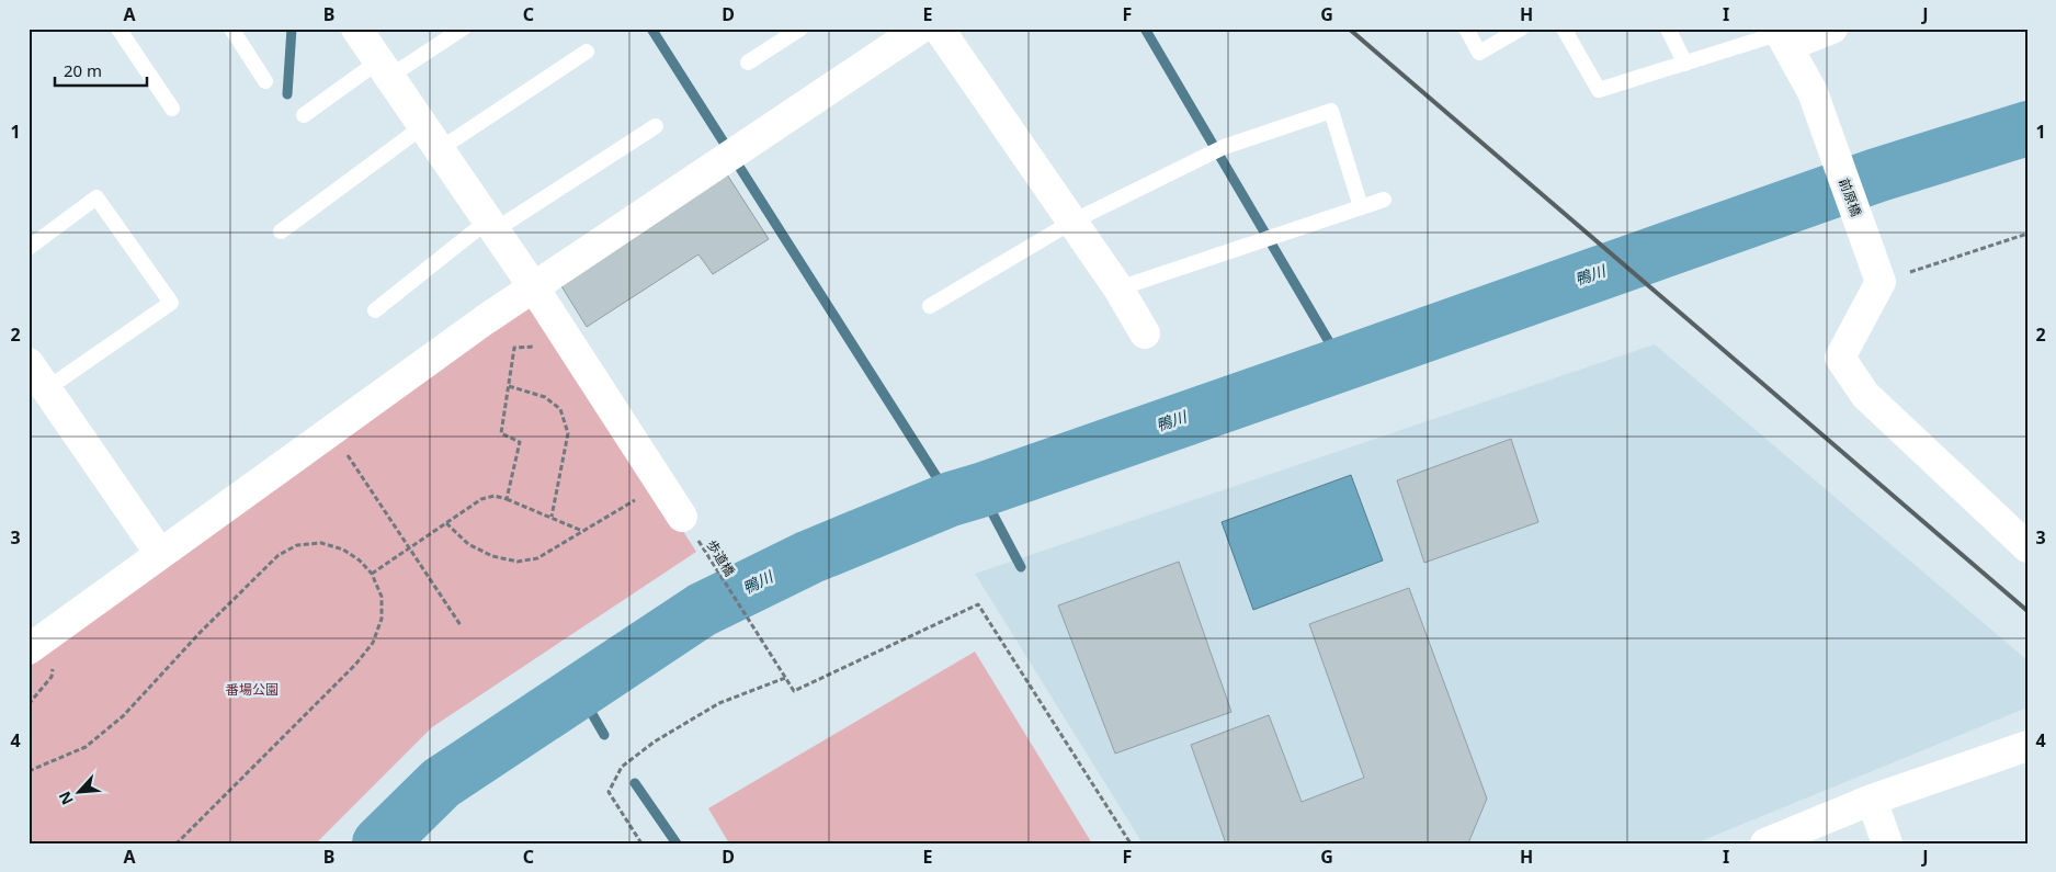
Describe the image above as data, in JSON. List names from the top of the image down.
{
  "streets": {
    "street": ["前原橋"],
    "path": ["歩道橋"]
  },
  "water": ["鴨川"],
  "parks": ["番場公園"],
  "scale_bar": "20 m",
  "north": "bottom left",
  "grid": {
    "columns": [
      "A",
      "B",
      "C",
      "D",
      "E",
      "F",
      "G",
      "H",
      "I",
      "J"
    ],
    "rows": [
      "1",
      "2",
      "3",
      "4"
    ]
  }
}
